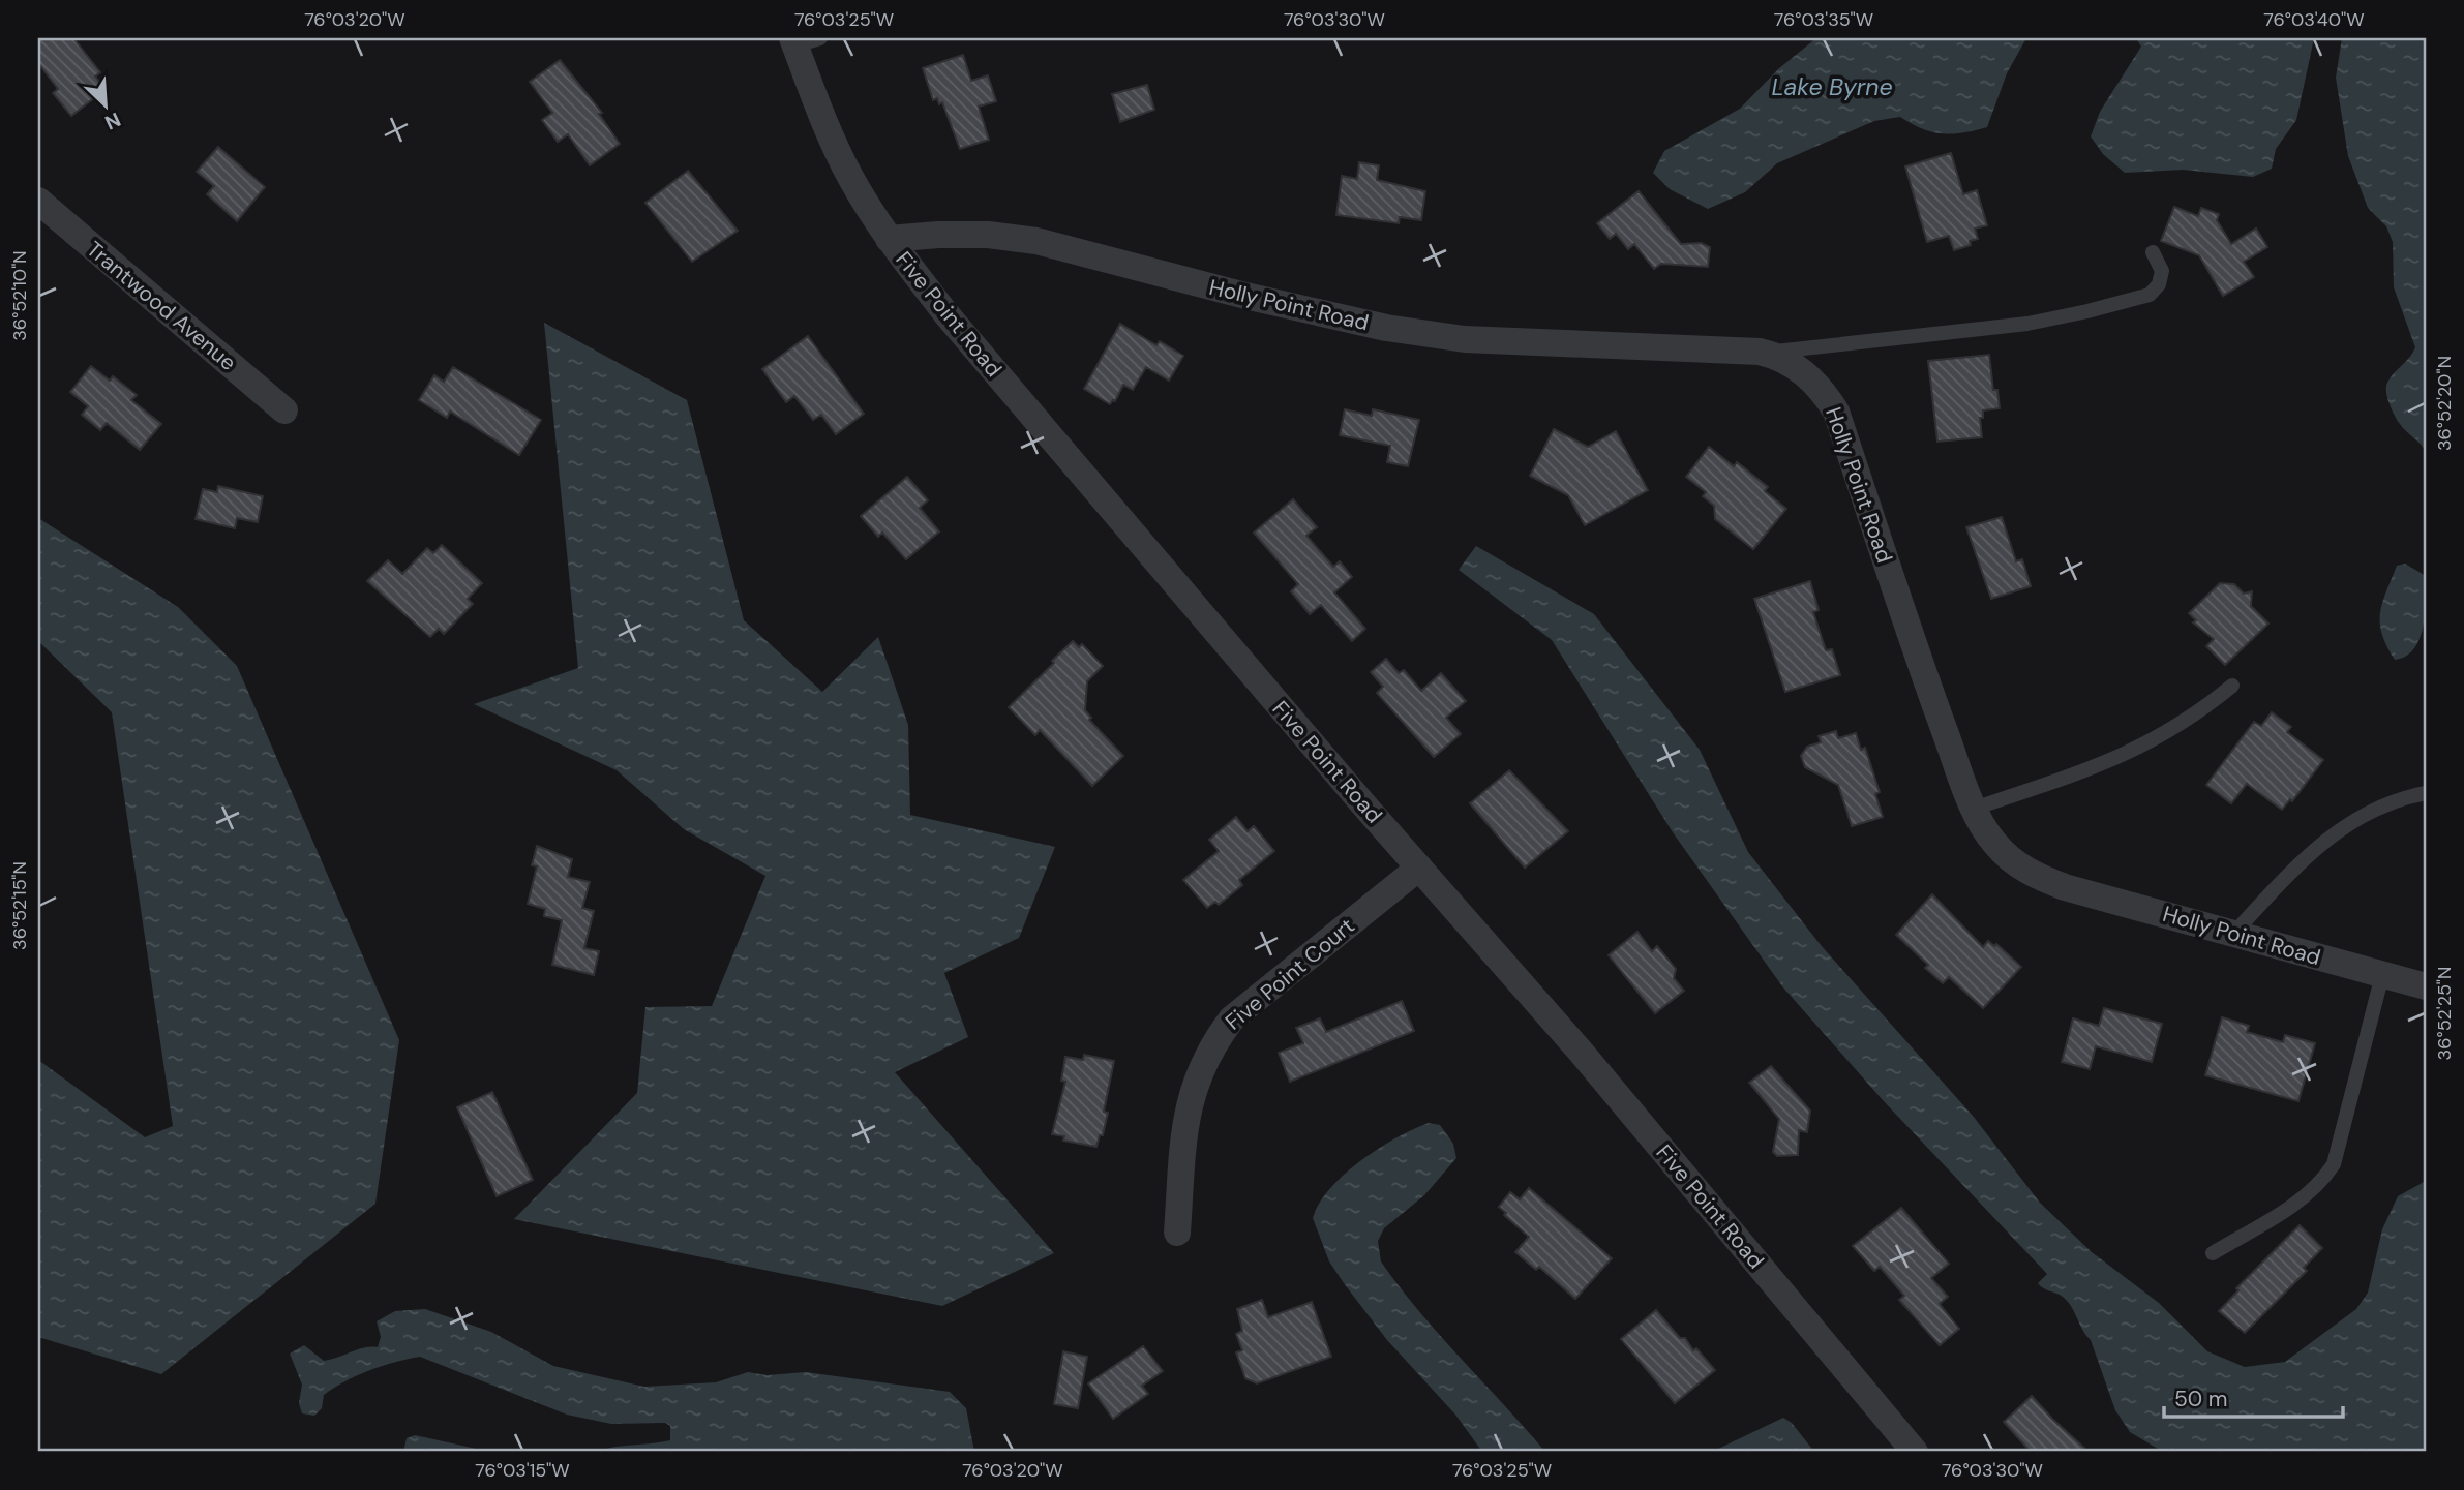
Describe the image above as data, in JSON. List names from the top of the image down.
{
  "streets": {
    "street": [
      "Holly Point Road",
      "Trantwood Avenue",
      "Five Point Road",
      "Five Point Court"
    ]
  },
  "crossings": [
    ["Holly Point Road", "Five Point Road"],
    ["Five Point Road", "Five Point Court"]
  ],
  "water": ["Lake Byrne"],
  "scale_bar": "50 m",
  "north": "bottom right",
  "coordinates": [
    "76°03'20\"W",
    "76°03'25\"W",
    "76°03'30\"W",
    "76°03'35\"W",
    "76°03'40\"W",
    "36°52'10\"N",
    "36°52'20\"N",
    "36°52'15\"N",
    "36°52'25\"N",
    "76°03'15\"W"
  ]
}
